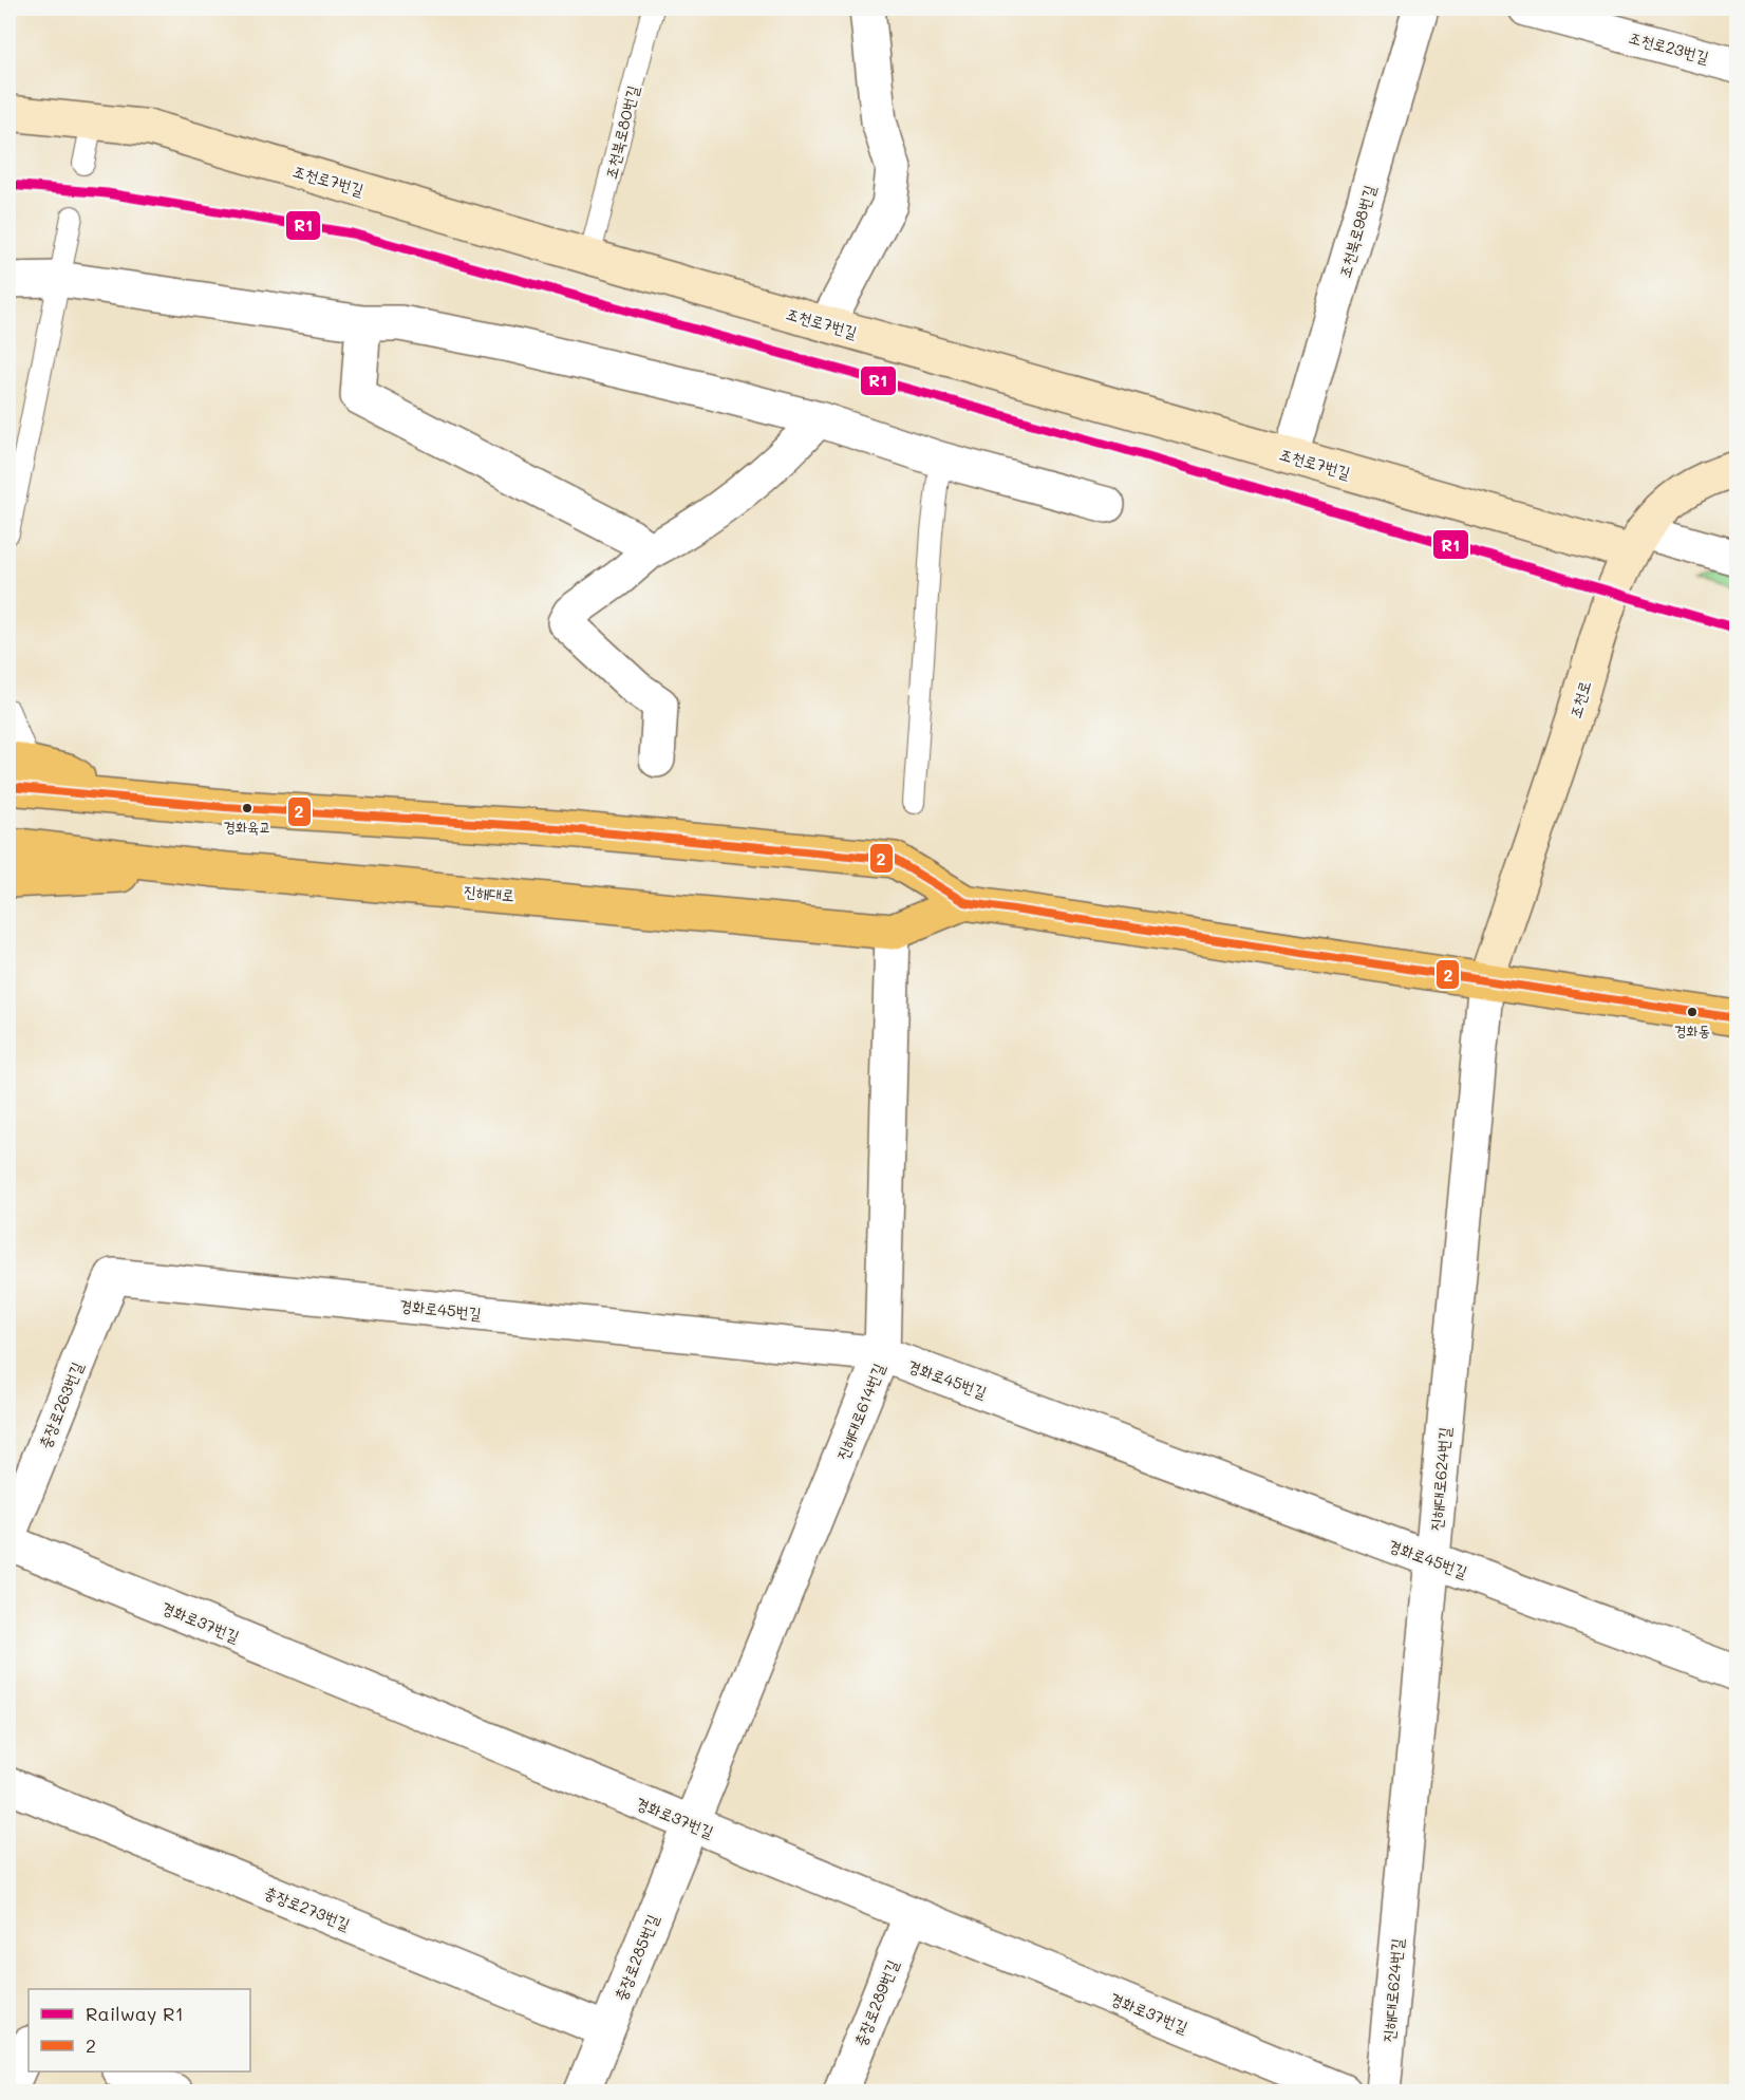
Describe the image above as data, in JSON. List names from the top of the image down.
{
  "streets": {
    "main road": ["진해대로"],
    "street": [
      "조천로23번길",
      "조천로7번길",
      "조천북로98번길",
      "조천로",
      "경화로45번길",
      "충장로263번길",
      "진해대로614번길",
      "진해대로624번길",
      "경화로37번길",
      "충장로273번길",
      "충장로285번길",
      "충장로289번길"
    ],
    "lane": ["조천북로80번길"]
  },
  "crossings": [
    ["조천북로80번길", "조천로7번길"],
    ["조천로7번길", "조천북로98번길"],
    ["조천로7번길", "조천로"],
    ["조천로", "진해대로624번길"],
    ["진해대로", "진해대로614번길"],
    ["경화로45번길", "충장로263번길"],
    ["경화로45번길", "진해대로614번길"],
    ["경화로45번길", "진해대로624번길"],
    ["진해대로614번길", "경화로37번길"],
    ["진해대로614번길", "충장로285번길"],
    ["경화로37번길", "충장로285번길"],
    ["경화로37번길", "충장로289번길"],
    ["충장로273번길", "충장로285번길"]
  ],
  "places": ["경화육교", "경화동"],
  "lines": ["rail line R1", "transit line 2"],
  "legend": ["Railway R1", "2"]
}
